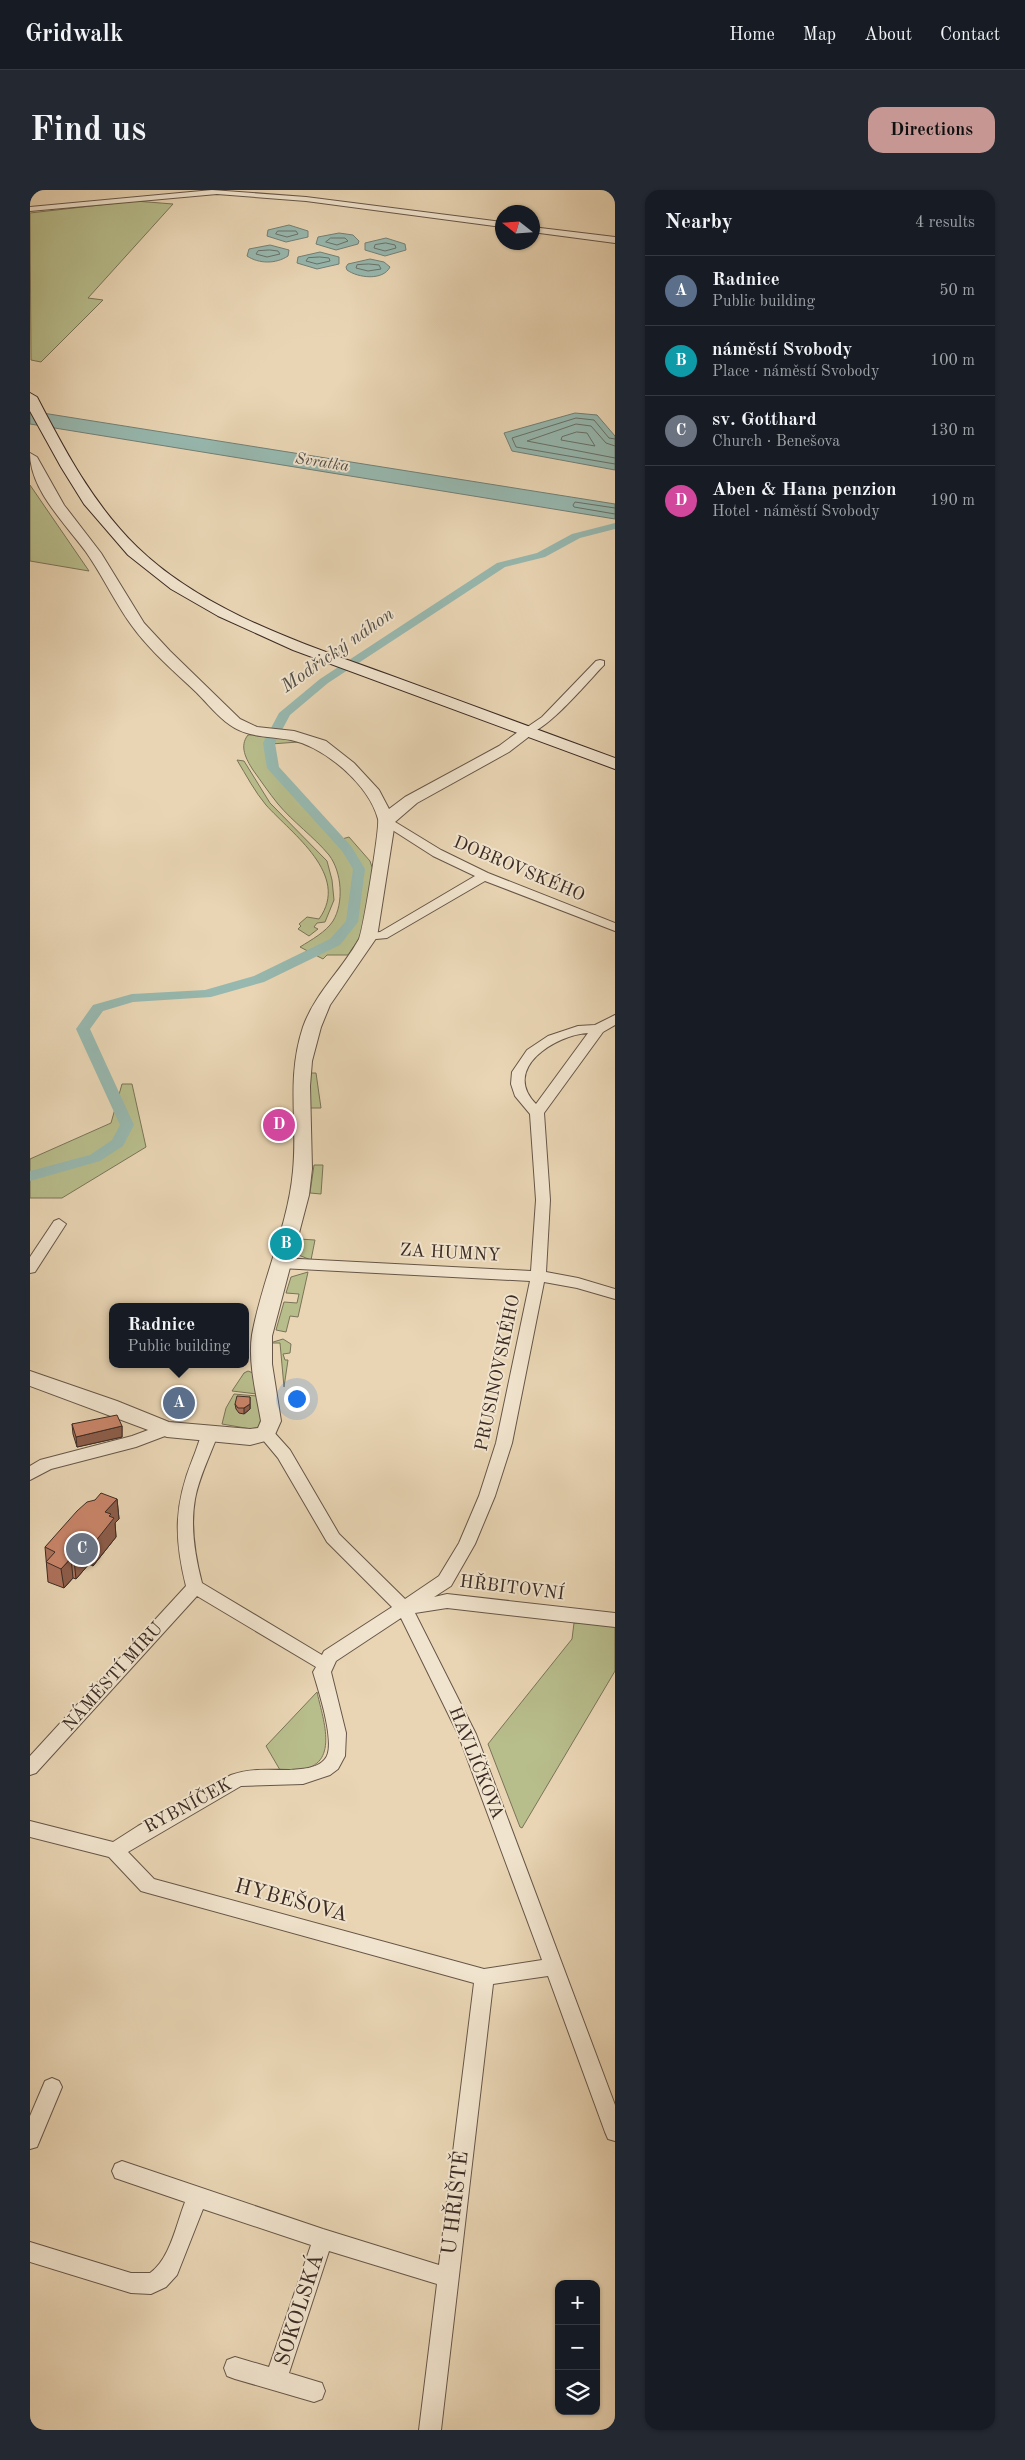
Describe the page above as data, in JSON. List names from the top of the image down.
{
  "streets": {
    "street": [
      "DOBROVSKÉHO",
      "ZA HUMNY",
      "PRUSINOVSKÉHO",
      "HŘBITOVNÍ",
      "NÁMĚSTÍ MÍRU",
      "HAVLÍČKOVA",
      "RYBNÍČEK",
      "HYBEŠOVA",
      "U HŘIŠTĚ",
      "SOKOLSKÁ"
    ]
  },
  "crossings": [
    ["ZA HUMNY", "PRUSINOVSKÉHO"],
    ["PRUSINOVSKÉHO", "HŘBITOVNÍ"],
    ["PRUSINOVSKÉHO", "HAVLÍČKOVA"],
    ["HŘBITOVNÍ", "HAVLÍČKOVA"],
    ["HAVLÍČKOVA", "HYBEŠOVA"],
    ["RYBNÍČEK", "HYBEŠOVA"],
    ["HYBEŠOVA", "U HŘIŠTĚ"],
    ["U HŘIŠTĚ", "SOKOLSKÁ"]
  ],
  "water": ["Svratka", "Modřický náhon"],
  "north": "left",
  "page": {
    "header": "Gridwalk",
    "nav": [
      "Home",
      "Map",
      "About",
      "Contact"
    ],
    "buttons": "Directions",
    "title": "Find us",
    "heading": ["Nearby", "4 results"],
    "list": [
      {
        "mark": "A",
        "name": "Radnice",
        "note": "Public building",
        "value": "50 m"
      },
      {
        "mark": "B",
        "name": "náměstí Svobody",
        "note": "Place · náměstí Svobody",
        "value": "100 m"
      },
      {
        "mark": "C",
        "name": "sv. Gotthard",
        "note": "Church · Benešova",
        "value": "130 m"
      },
      {
        "mark": "D",
        "name": "Aben & Hana penzion",
        "note": "Hotel · náměstí Svobody",
        "value": "190 m"
      }
    ],
    "pins": [
      "D",
      "B",
      "A",
      "C"
    ],
    "popup": ["Radnice", "Public building"],
    "map_buttons": ["+", "−"]
  }
}
